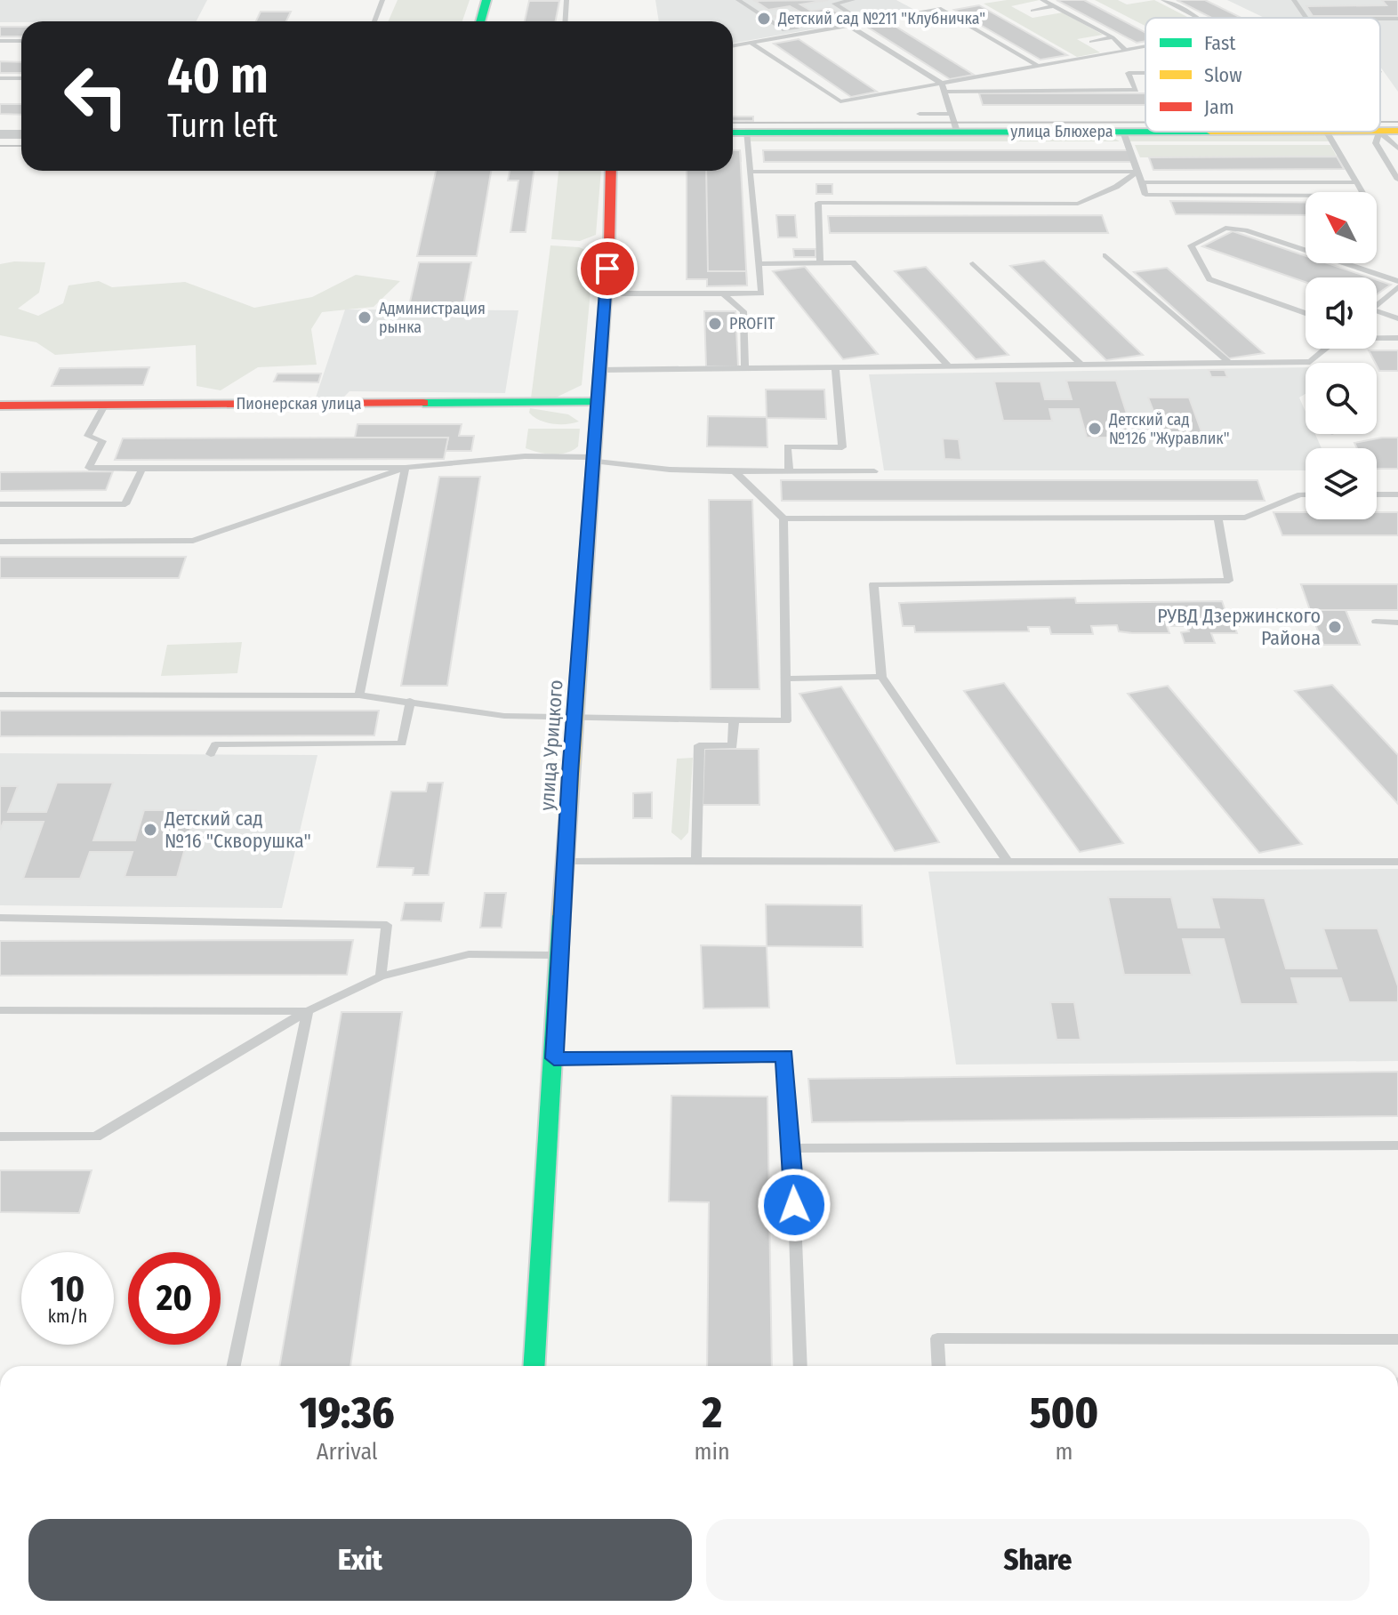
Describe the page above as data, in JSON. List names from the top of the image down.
{
  "streets": {
    "street": ["улица Блюхера", "Пионерская улица", "улица Урицкого"]
  },
  "crossings": [
    ["Пионерская улица", "улица Урицкого"]
  ],
  "places": [
    "Детский сад №211 \"Клубничка\"",
    "Администрация рынка",
    "PROFIT",
    "Детский сад №126 \"Журавлик\"",
    "РУВД Дзержинского Района",
    "Детский сад №16 \"Скворушка\""
  ],
  "legend": ["Fast", "Slow", "Jam"],
  "north": "top left",
  "page": {
    "turn": ["40 m", "Turn left"],
    "speed": "10 km/h",
    "limit": "20",
    "eta": [
      "19:36",
      "Arrival",
      "2",
      "min",
      "500",
      "m"
    ],
    "buttons": ["Exit", "Share"]
  }
}
